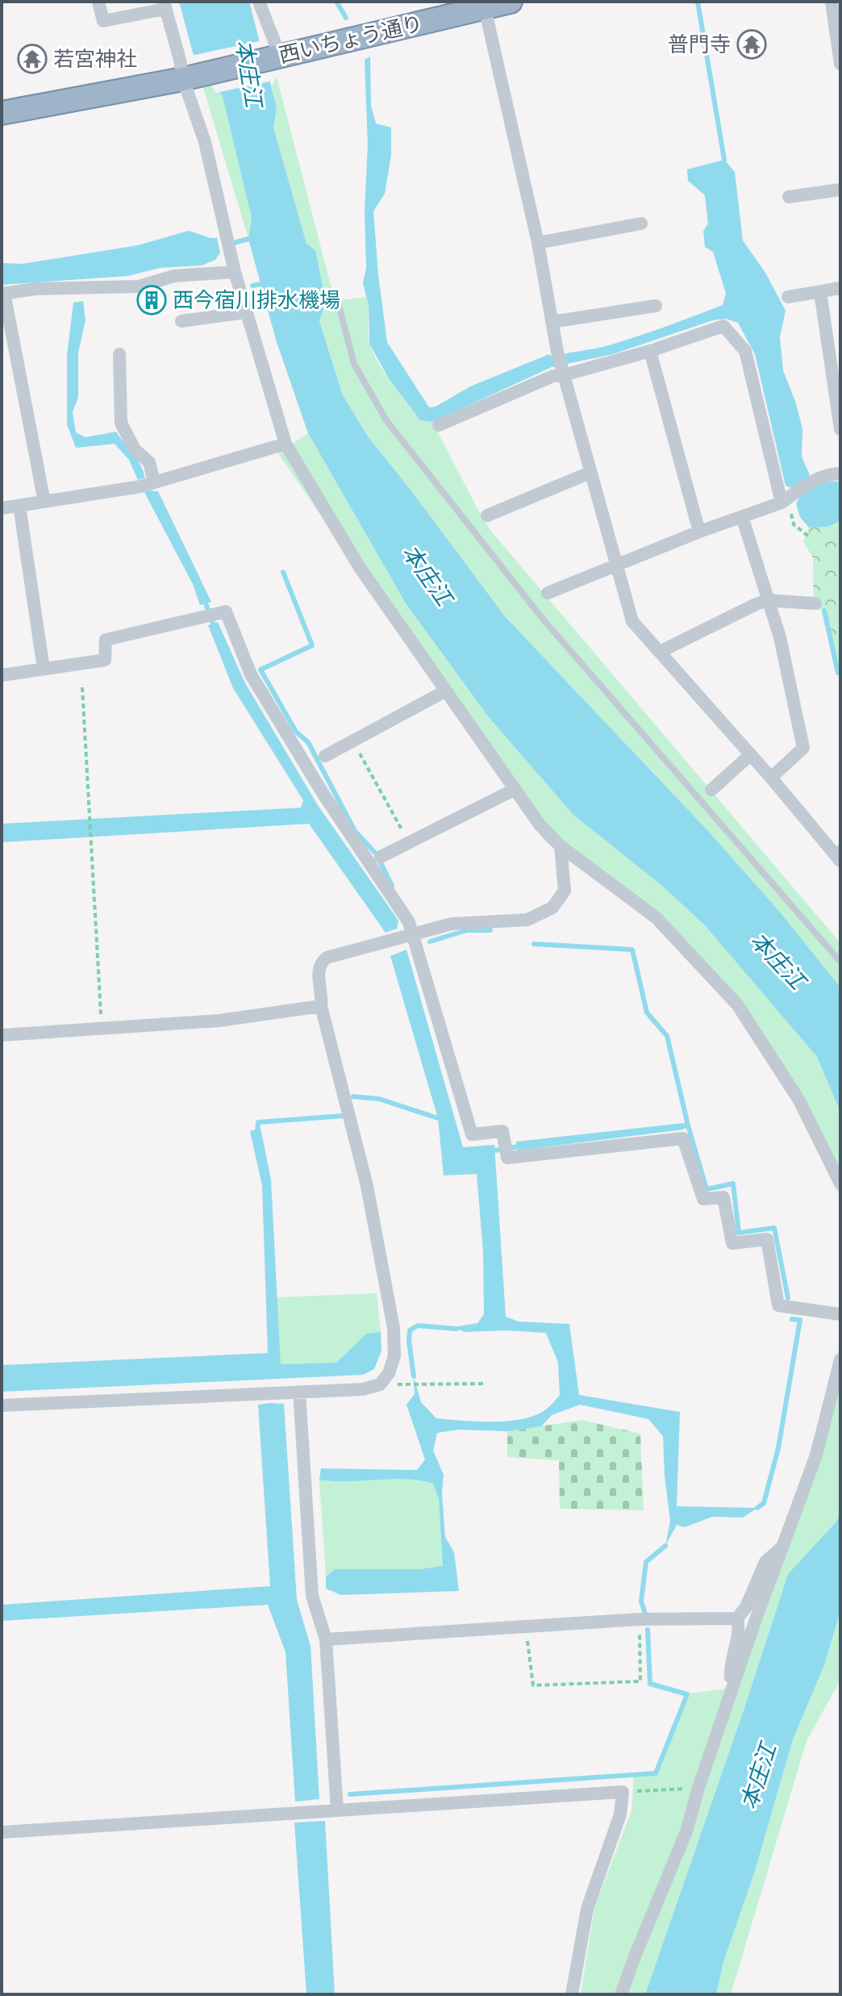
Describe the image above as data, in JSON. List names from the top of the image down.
{
  "streets": {
    "highway": ["西いちょう通り"]
  },
  "water": ["本庄江"],
  "places": {
    "temple": ["普門寺", "若宮神社"],
    "building": ["西今宿川排水機場"]
  }
}
